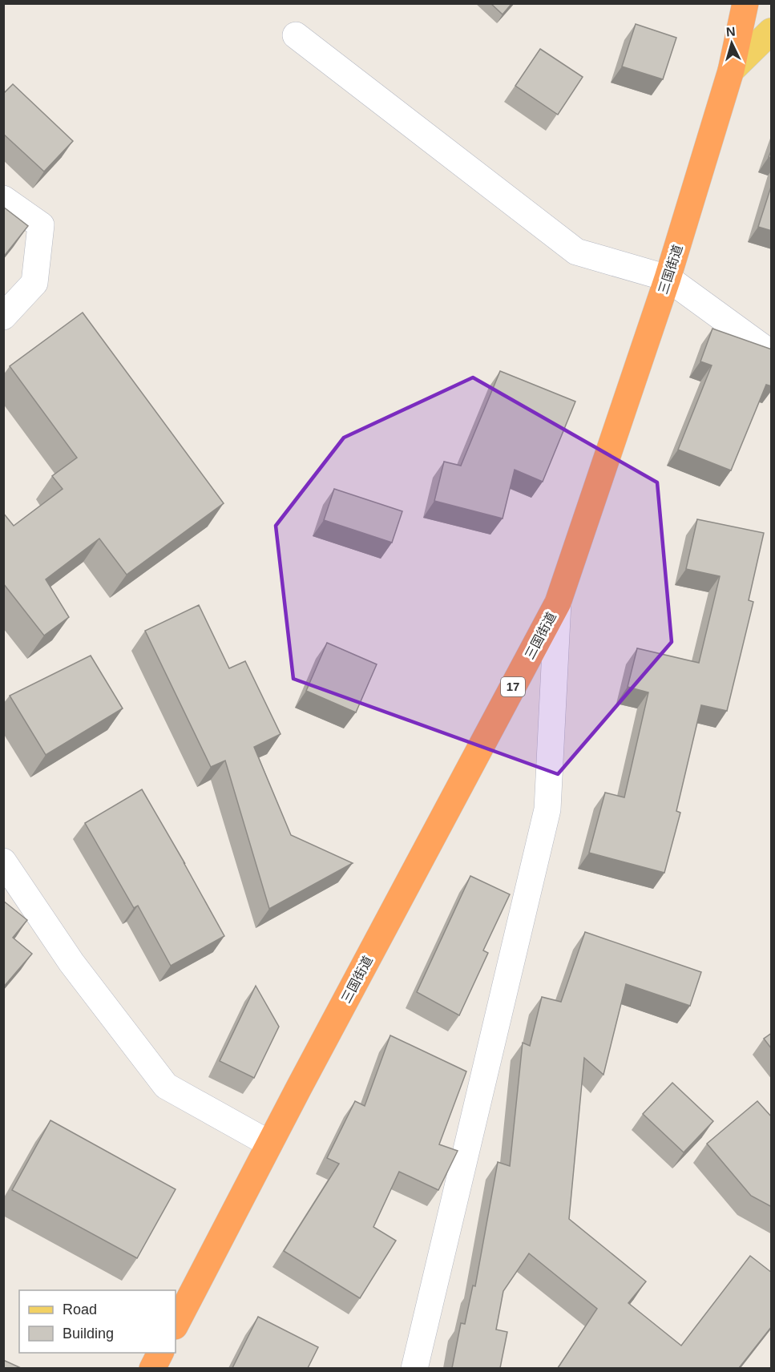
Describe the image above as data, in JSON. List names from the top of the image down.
{
  "streets": {
    "highway": ["三国街道", "17"]
  },
  "legend": ["Road", "Building"],
  "north": "top"
}
